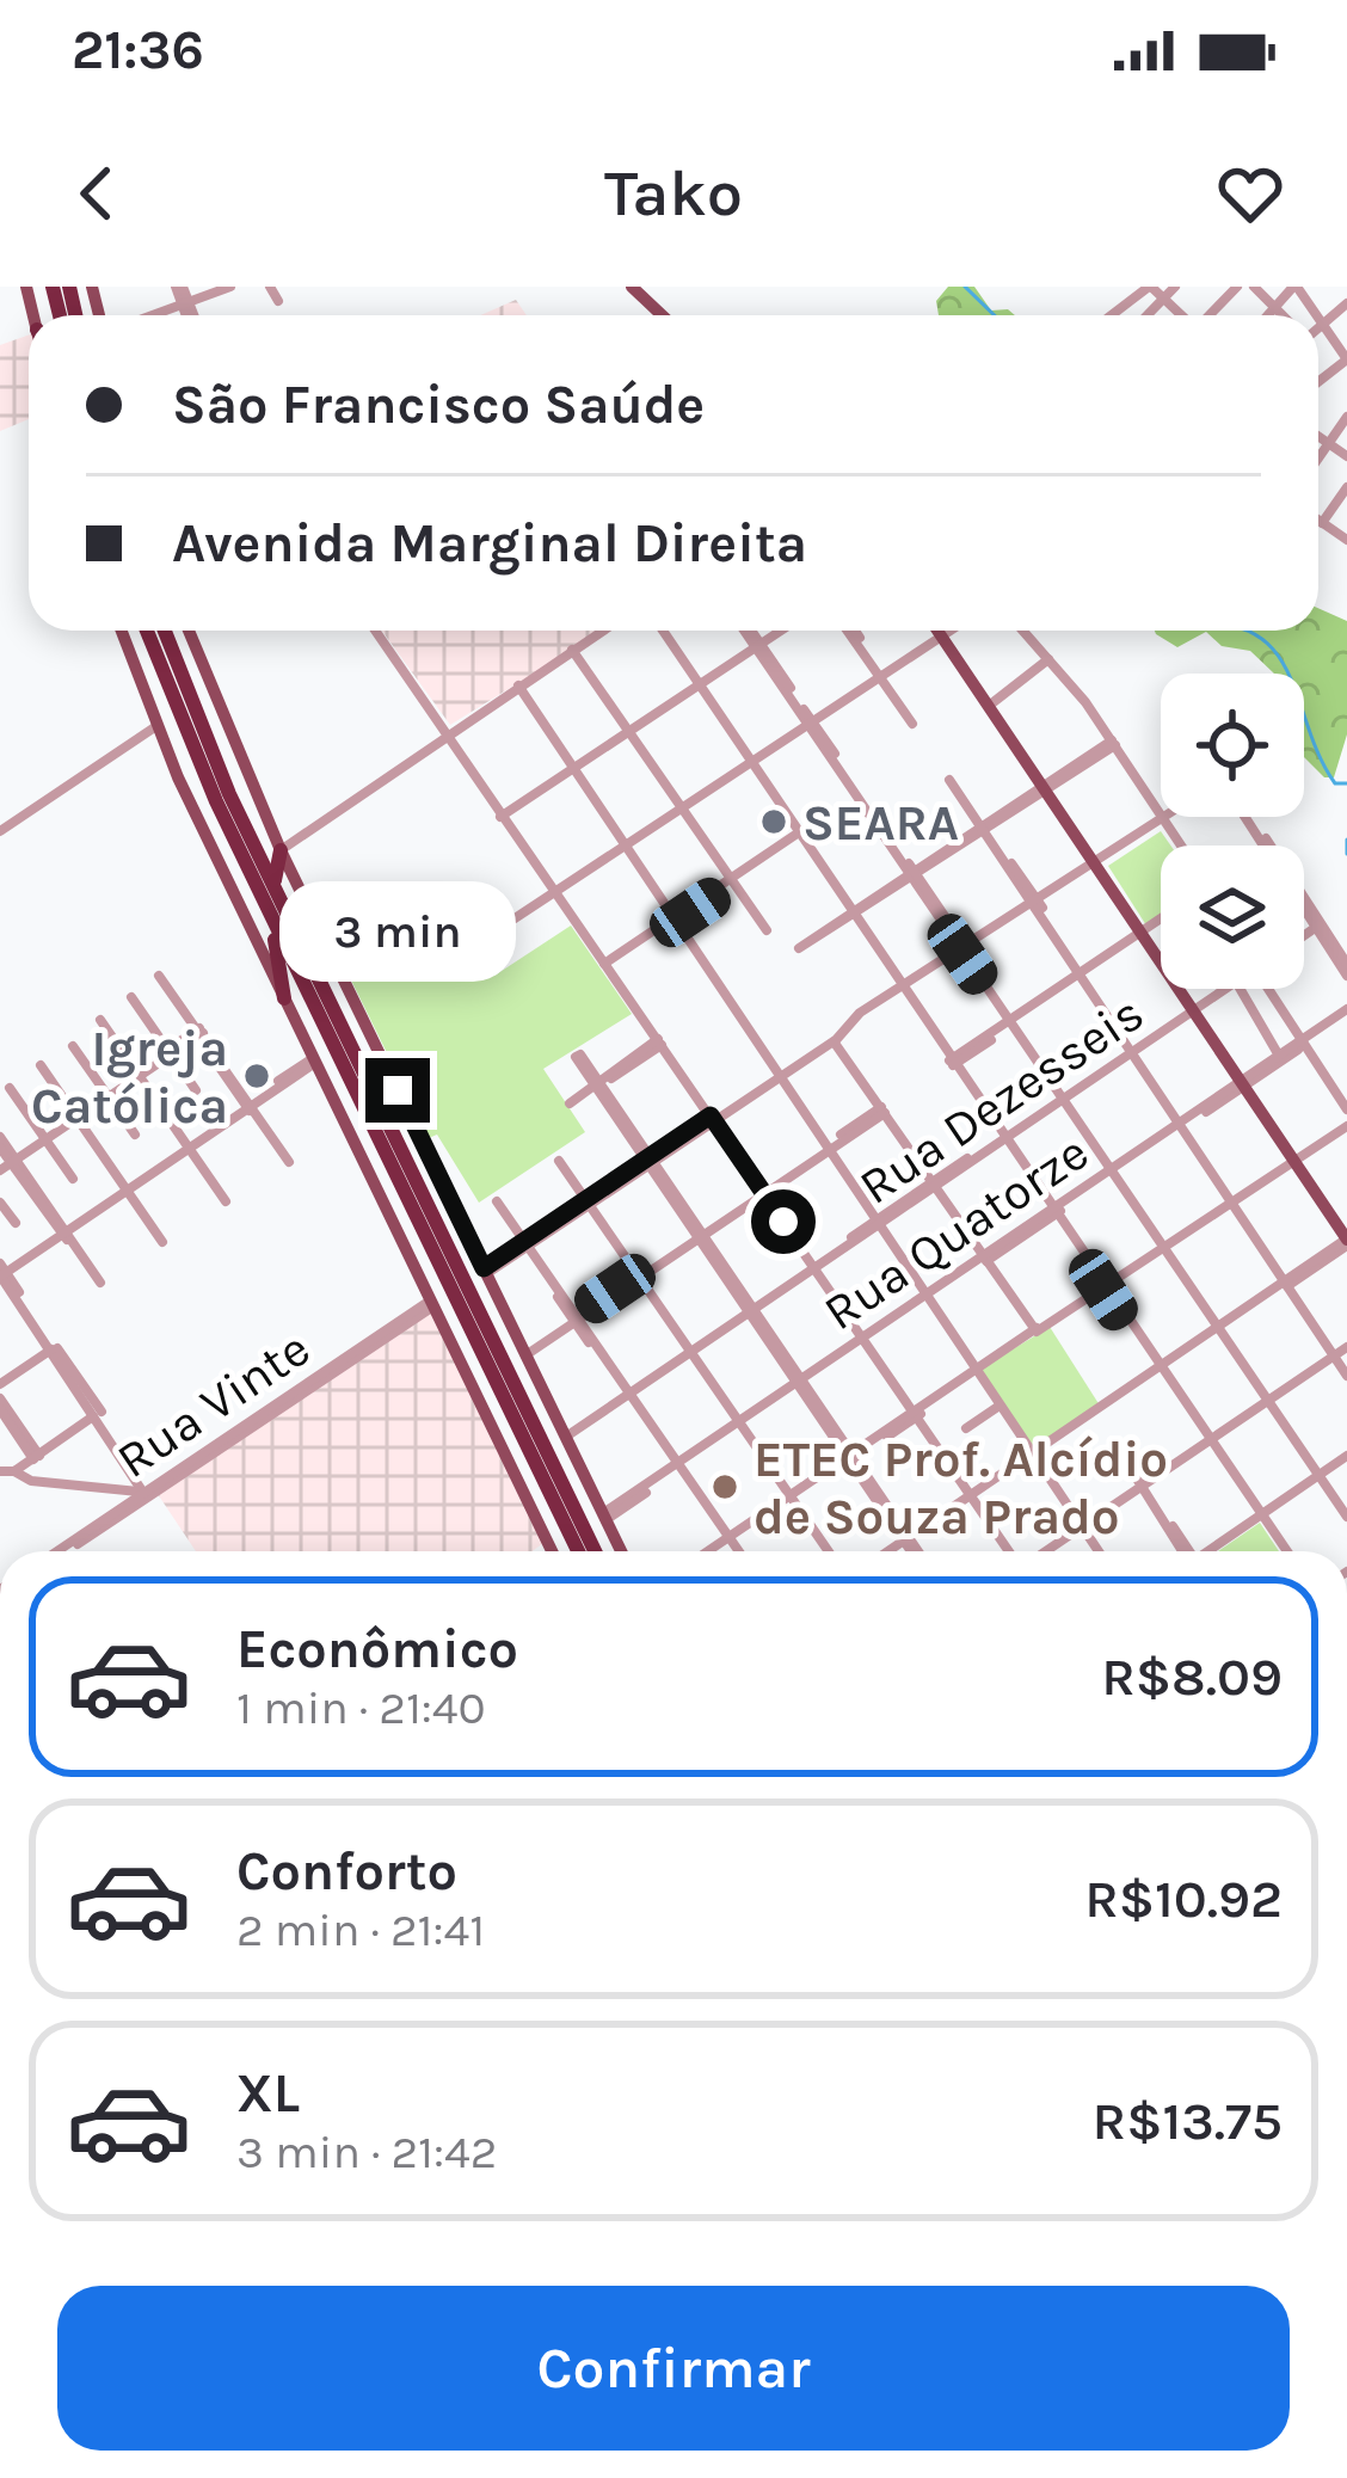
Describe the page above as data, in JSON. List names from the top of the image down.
{
  "streets": {
    "street": ["Rua Dezesseis", "Rua Quatorze", "Rua Vinte"]
  },
  "places": ["SEARA", "Igreja Católica", "ETEC Prof. Alcídio de Souza Prado"],
  "page": {
    "status": "21:36",
    "header": "Tako",
    "banner": ["São Francisco Saúde", "Avenida Marginal Direita"],
    "bubble": "3 min",
    "list": [
      {
        "name": "Econômico",
        "note": "1 min · 21:40",
        "value": "R$8.09"
      },
      {
        "name": "Conforto",
        "note": "2 min · 21:41",
        "value": "R$10.92"
      },
      {
        "name": "XL",
        "note": "3 min · 21:42",
        "value": "R$13.75"
      }
    ],
    "buttons": "Confirmar"
  }
}
